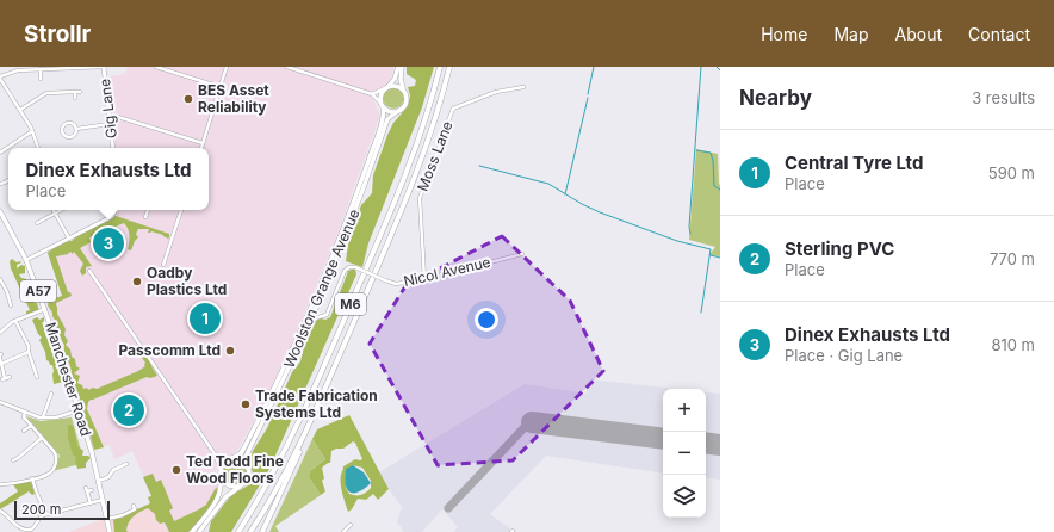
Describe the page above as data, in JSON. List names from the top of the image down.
{
  "streets": {
    "highway": ["M6"],
    "main road": ["Woolston Grange Avenue", "A57", "Manchester Road"],
    "street": ["Gig Lane", "Moss Lane", "Nicol Avenue"]
  },
  "crossings": [
    ["Moss Lane", "Nicol Avenue"]
  ],
  "places": [
    "BES Asset Reliability",
    "Oadby Plastics Ltd",
    "Passcomm Ltd",
    "Trade Fabrication Systems Ltd",
    "Ted Todd Fine Wood Floors"
  ],
  "scale_bar": "200 m",
  "page": {
    "header": "Strollr",
    "nav": [
      "Home",
      "Map",
      "About",
      "Contact"
    ],
    "heading": ["Nearby", "3 results"],
    "list": [
      {
        "mark": "1",
        "name": "Central Tyre Ltd",
        "note": "Place",
        "value": "590 m"
      },
      {
        "mark": "2",
        "name": "Sterling PVC",
        "note": "Place",
        "value": "770 m"
      },
      {
        "mark": "3",
        "name": "Dinex Exhausts Ltd",
        "note": "Place · Gig Lane",
        "value": "810 m"
      }
    ],
    "popup": ["Dinex Exhausts Ltd", "Place"],
    "pins": ["3", "1", "2"],
    "map_buttons": ["+", "−"],
    "scale": "200 m"
  }
}
